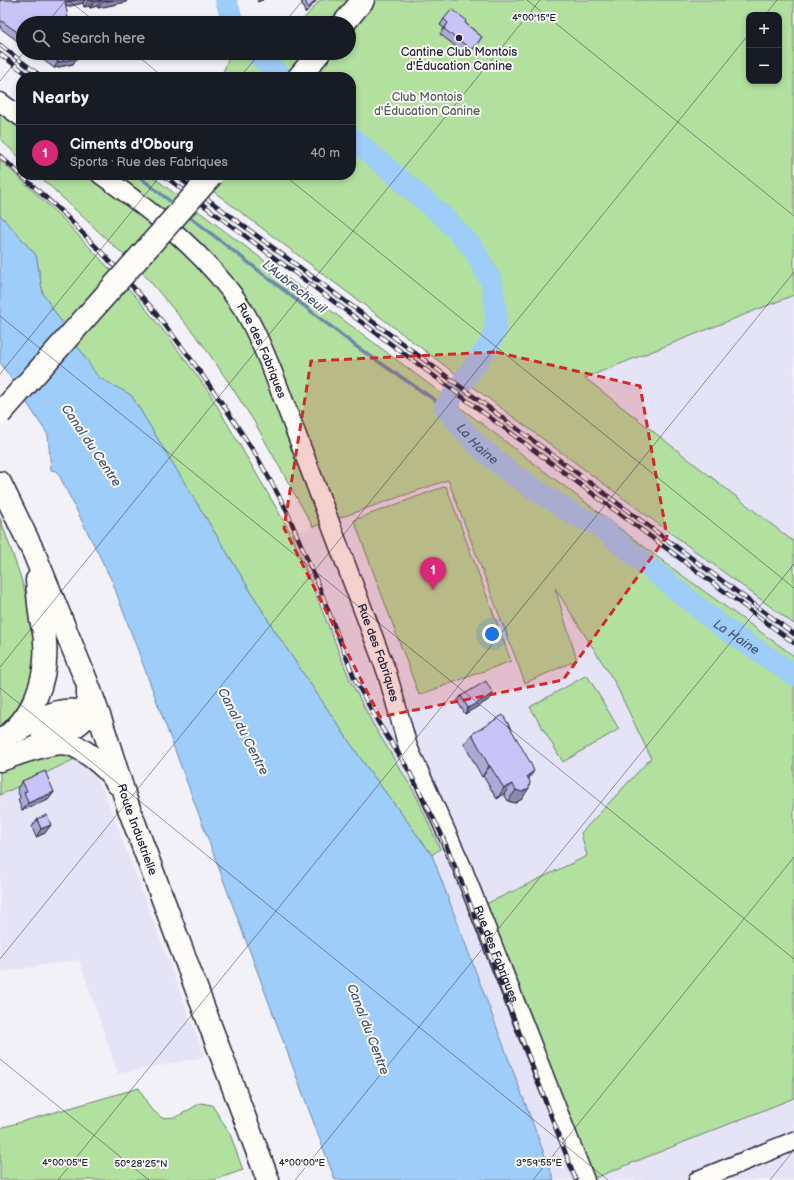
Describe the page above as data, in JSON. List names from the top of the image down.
{
  "streets": {
    "main road": ["Route Industrielle"],
    "street": ["Rue des Fabriques"]
  },
  "water": ["L'Aubrecheuil", "La Haine", "Canal du Centre"],
  "parks": ["Club Montois d'Éducation Canine"],
  "places": ["Cantine Club Montois d'Éducation Canine"],
  "page": {
    "map_buttons": ["+", "−"],
    "search": "Search here",
    "heading": "Nearby",
    "list": [
      {
        "mark": "1",
        "name": "Ciments d'Obourg",
        "note": "Sports · Rue des Fabriques",
        "value": "40 m"
      }
    ],
    "pins": "1"
  },
  "coordinates": [
    "4°00'15\"E",
    "4°00'05\"E",
    "4°00'00\"E",
    "3°59'55\"E",
    "50°28'25\"N"
  ]
}
